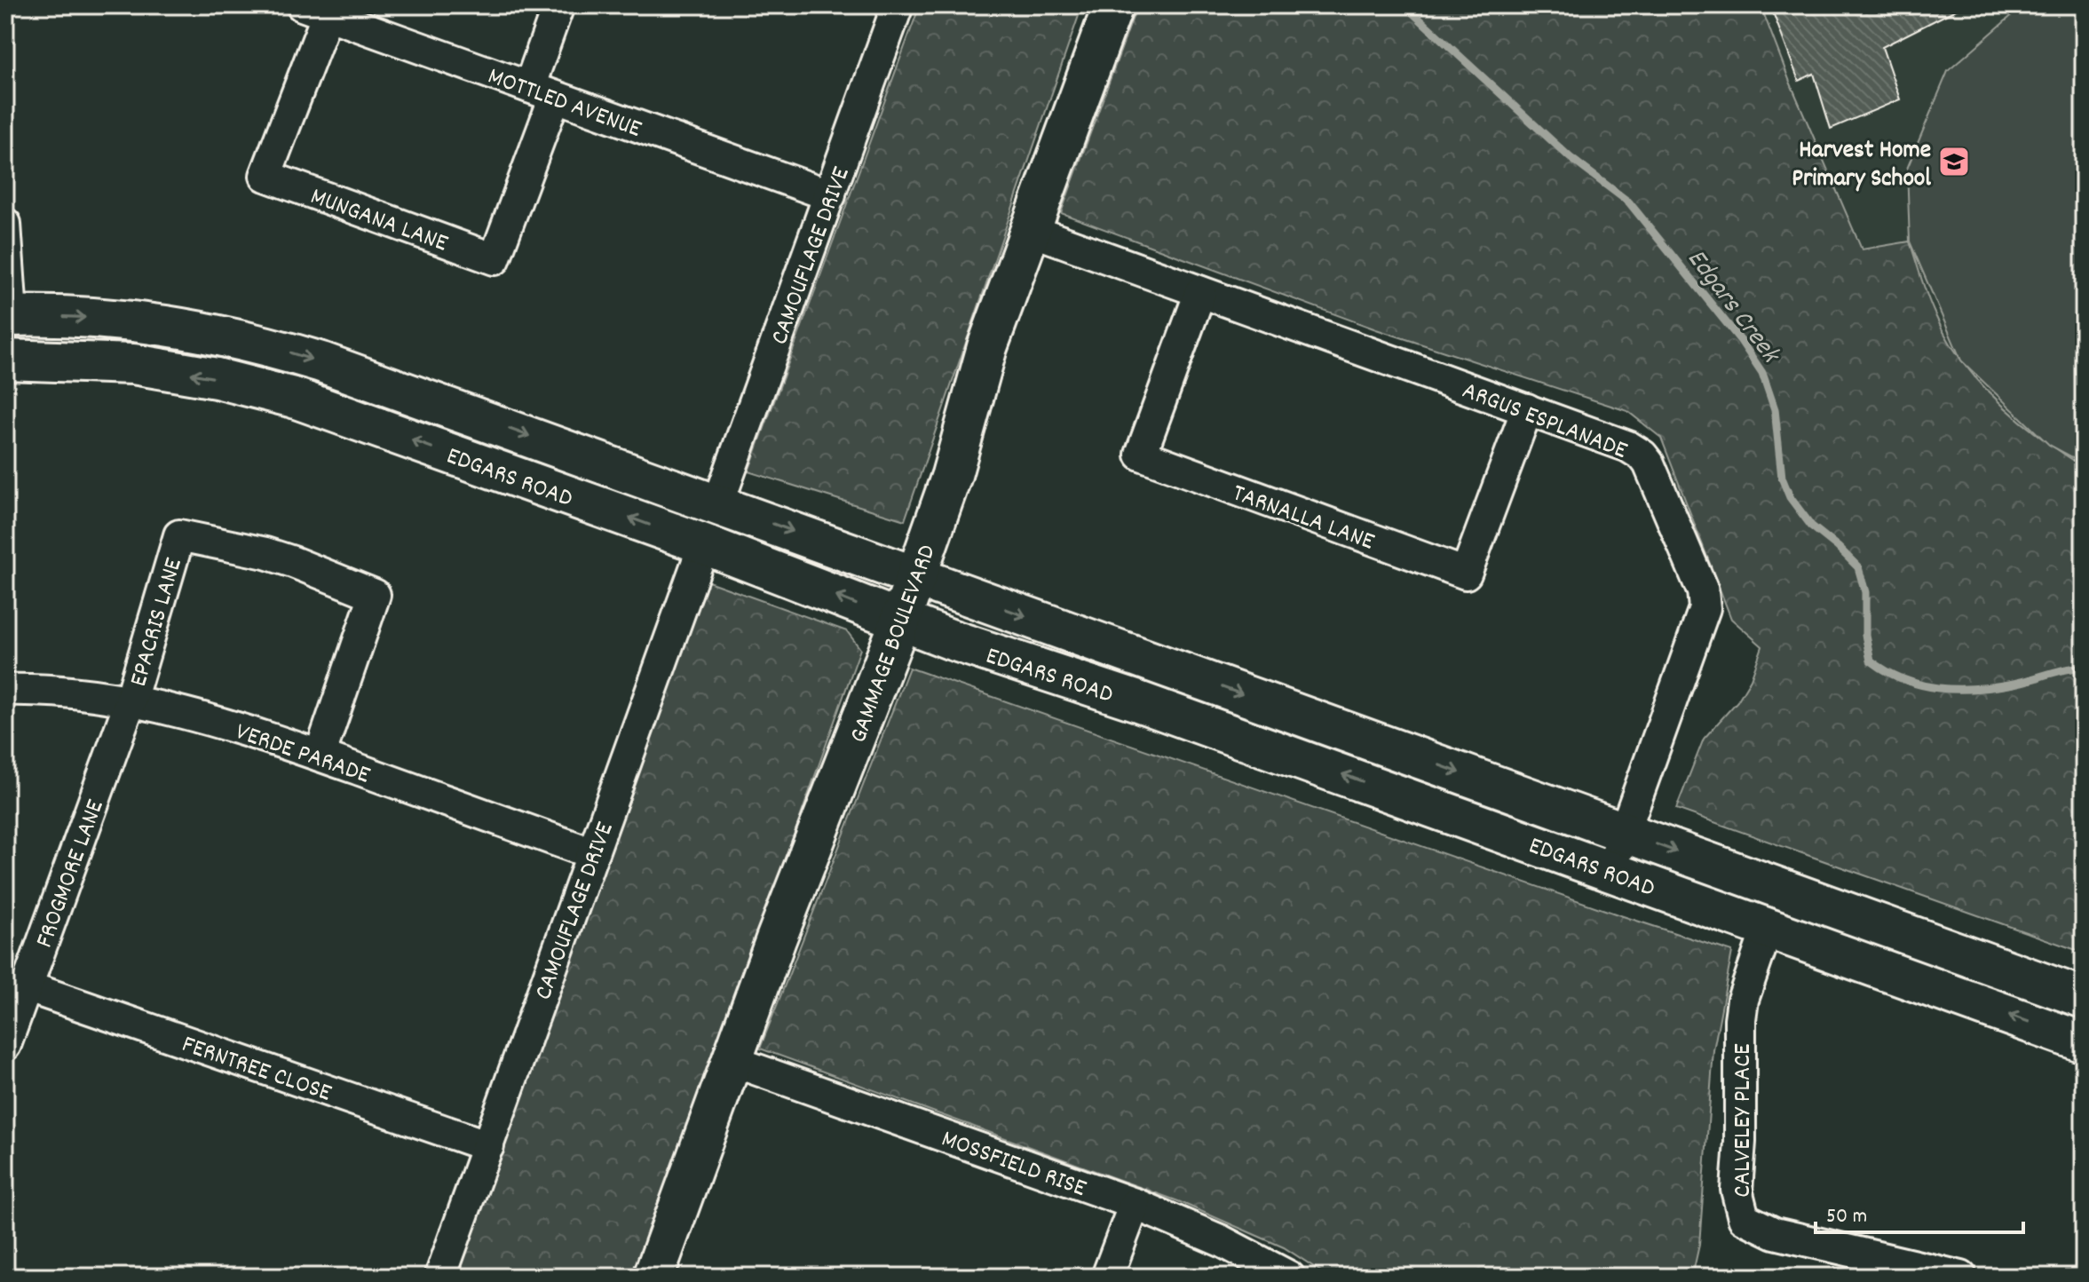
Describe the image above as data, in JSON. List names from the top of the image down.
{
  "streets": {
    "main road": ["EDGARS ROAD", "GAMMAGE BOULEVARD"],
    "street": [
      "MOTTLED AVENUE",
      "MUNGANA LANE",
      "CAMOUFLAGE DRIVE",
      "ARGUS ESPLANADE",
      "TARNALLA LANE",
      "EPACRIS LANE",
      "VERDE PARADE",
      "FROGMORE LANE",
      "FERNTREE CLOSE",
      "CALVELEY PLACE",
      "MOSSFIELD RISE"
    ]
  },
  "crossings": [
    ["MOTTLED AVENUE", "MUNGANA LANE"],
    ["MOTTLED AVENUE", "CAMOUFLAGE DRIVE"],
    ["CAMOUFLAGE DRIVE", "EDGARS ROAD"],
    ["CAMOUFLAGE DRIVE", "VERDE PARADE"],
    ["CAMOUFLAGE DRIVE", "FERNTREE CLOSE"],
    ["ARGUS ESPLANADE", "EDGARS ROAD"],
    ["ARGUS ESPLANADE", "TARNALLA LANE"],
    ["ARGUS ESPLANADE", "GAMMAGE BOULEVARD"],
    ["EDGARS ROAD", "GAMMAGE BOULEVARD"],
    ["EDGARS ROAD", "CALVELEY PLACE"],
    ["EPACRIS LANE", "VERDE PARADE"],
    ["EPACRIS LANE", "FROGMORE LANE"],
    ["GAMMAGE BOULEVARD", "MOSSFIELD RISE"],
    ["VERDE PARADE", "FROGMORE LANE"],
    ["FROGMORE LANE", "FERNTREE CLOSE"]
  ],
  "water": ["Edgars Creek"],
  "places": {
    "school or university": ["Harvest Home Primary School"]
  },
  "scale_bar": "50 m"
}
